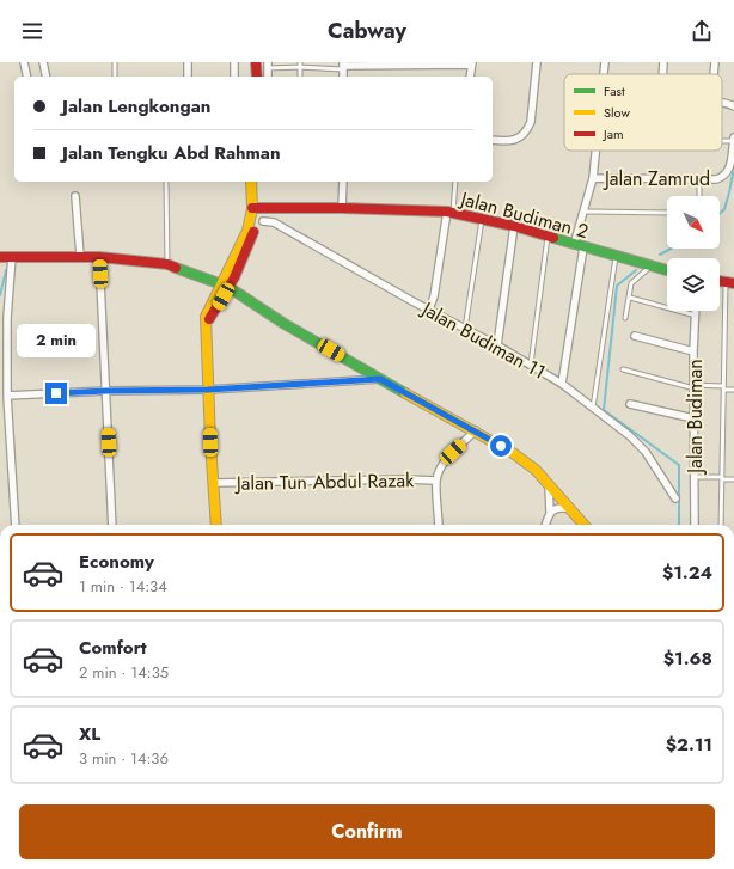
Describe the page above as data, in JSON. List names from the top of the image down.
{
  "streets": {
    "street": [
      "Jalan Zamrud",
      "Jalan Budiman 2",
      "Jalan Budiman 11",
      "Jalan Budiman",
      "Jalan Tun Abdul Razak"
    ]
  },
  "legend": ["Fast", "Slow", "Jam"],
  "north": "bottom right",
  "page": {
    "header": "Cabway",
    "banner": ["Jalan Lengkongan", "Jalan Tengku Abd Rahman"],
    "bubble": "2 min",
    "list": [
      {
        "name": "Economy",
        "note": "1 min · 14:34",
        "value": "$1.24"
      },
      {
        "name": "Comfort",
        "note": "2 min · 14:35",
        "value": "$1.68"
      },
      {
        "name": "XL",
        "note": "3 min · 14:36",
        "value": "$2.11"
      }
    ],
    "buttons": "Confirm"
  }
}
